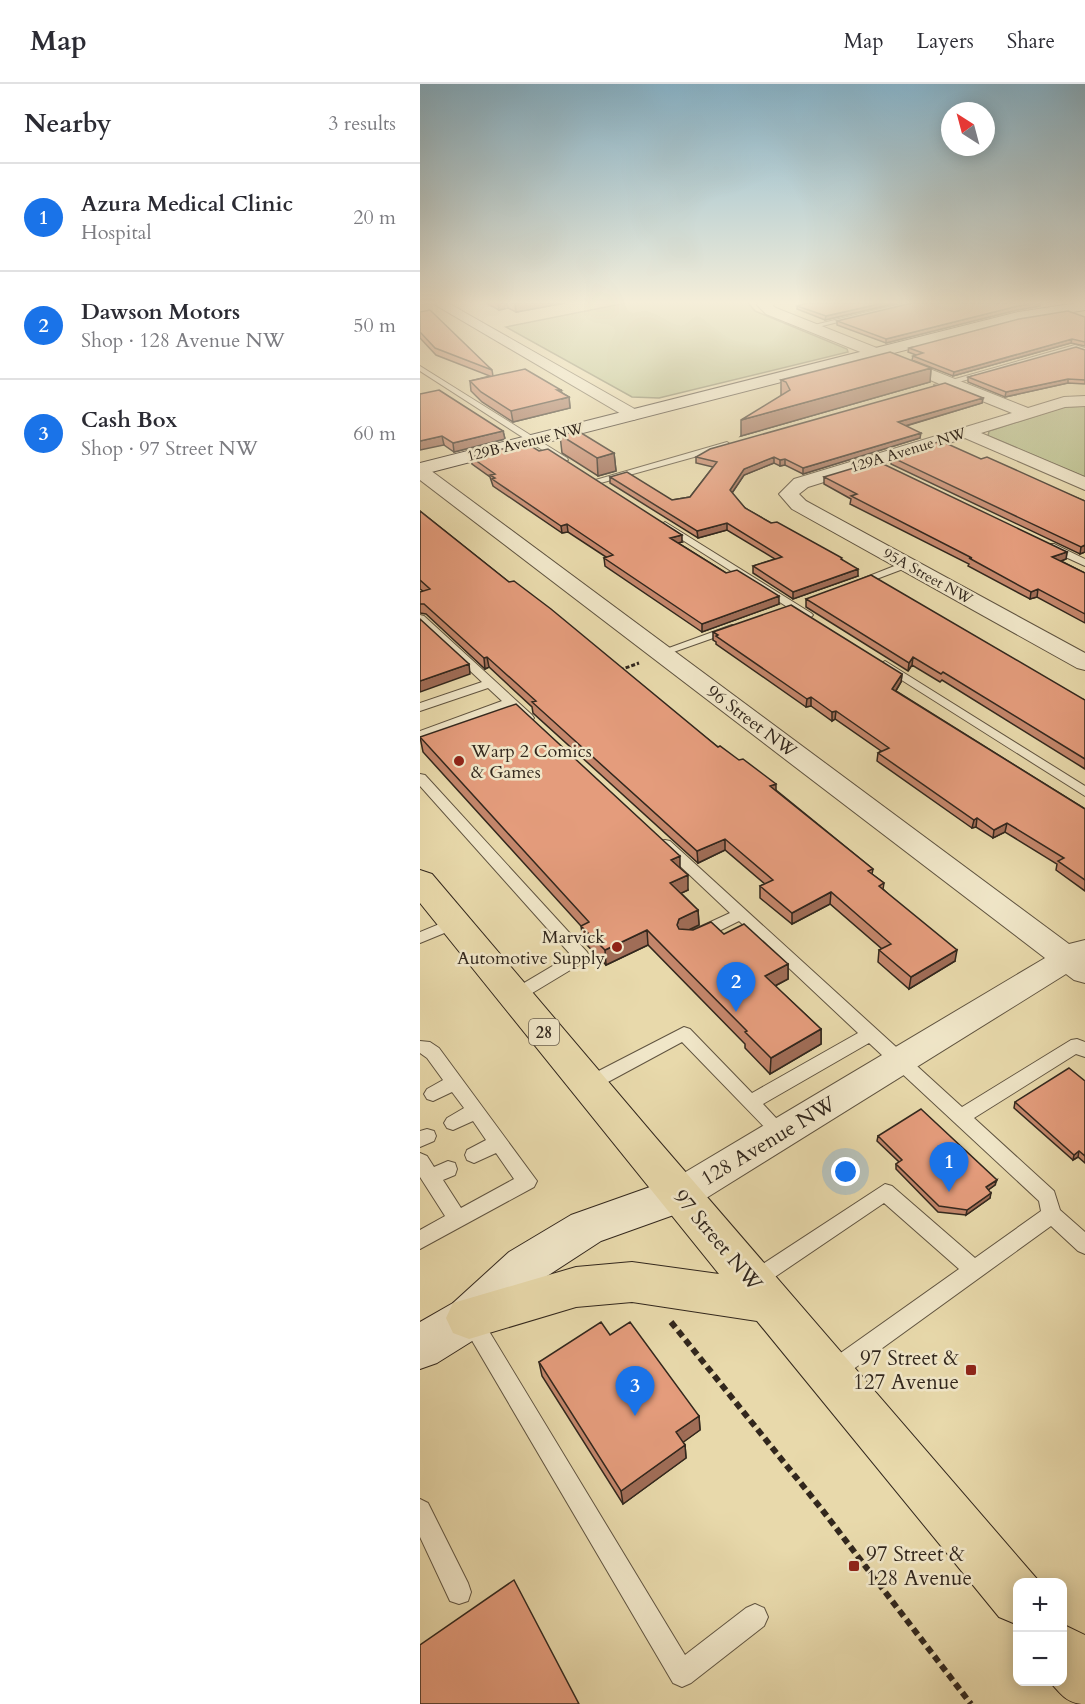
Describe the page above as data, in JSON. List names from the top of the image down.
{
  "streets": {
    "main road": ["28", "97 Street NW"],
    "street": [
      "129B Avenue NW",
      "129A Avenue NW",
      "95A Street NW",
      "96 Street NW",
      "128 Avenue NW"
    ]
  },
  "crossings": [
    ["129B Avenue NW", "96 Street NW"],
    ["129A Avenue NW", "95A Street NW"],
    ["96 Street NW", "128 Avenue NW"],
    ["128 Avenue NW", "97 Street NW"]
  ],
  "places": {
    "other": ["Warp 2 Comics & Games", "Marvick Automotive Supply"],
    "transit": ["97 Street & 127 Avenue", "97 Street & 128 Avenue"]
  },
  "north": "top left",
  "page": {
    "header": "Map",
    "nav": ["Map", "Layers", "Share"],
    "heading": ["Nearby", "3 results"],
    "list": [
      {
        "mark": "1",
        "name": "Azura Medical Clinic",
        "note": "Hospital",
        "value": "20 m"
      },
      {
        "mark": "2",
        "name": "Dawson Motors",
        "note": "Shop · 128 Avenue NW",
        "value": "50 m"
      },
      {
        "mark": "3",
        "name": "Cash Box",
        "note": "Shop · 97 Street NW",
        "value": "60 m"
      }
    ],
    "pins": ["2", "1", "3"],
    "map_buttons": ["+", "−"]
  }
}
